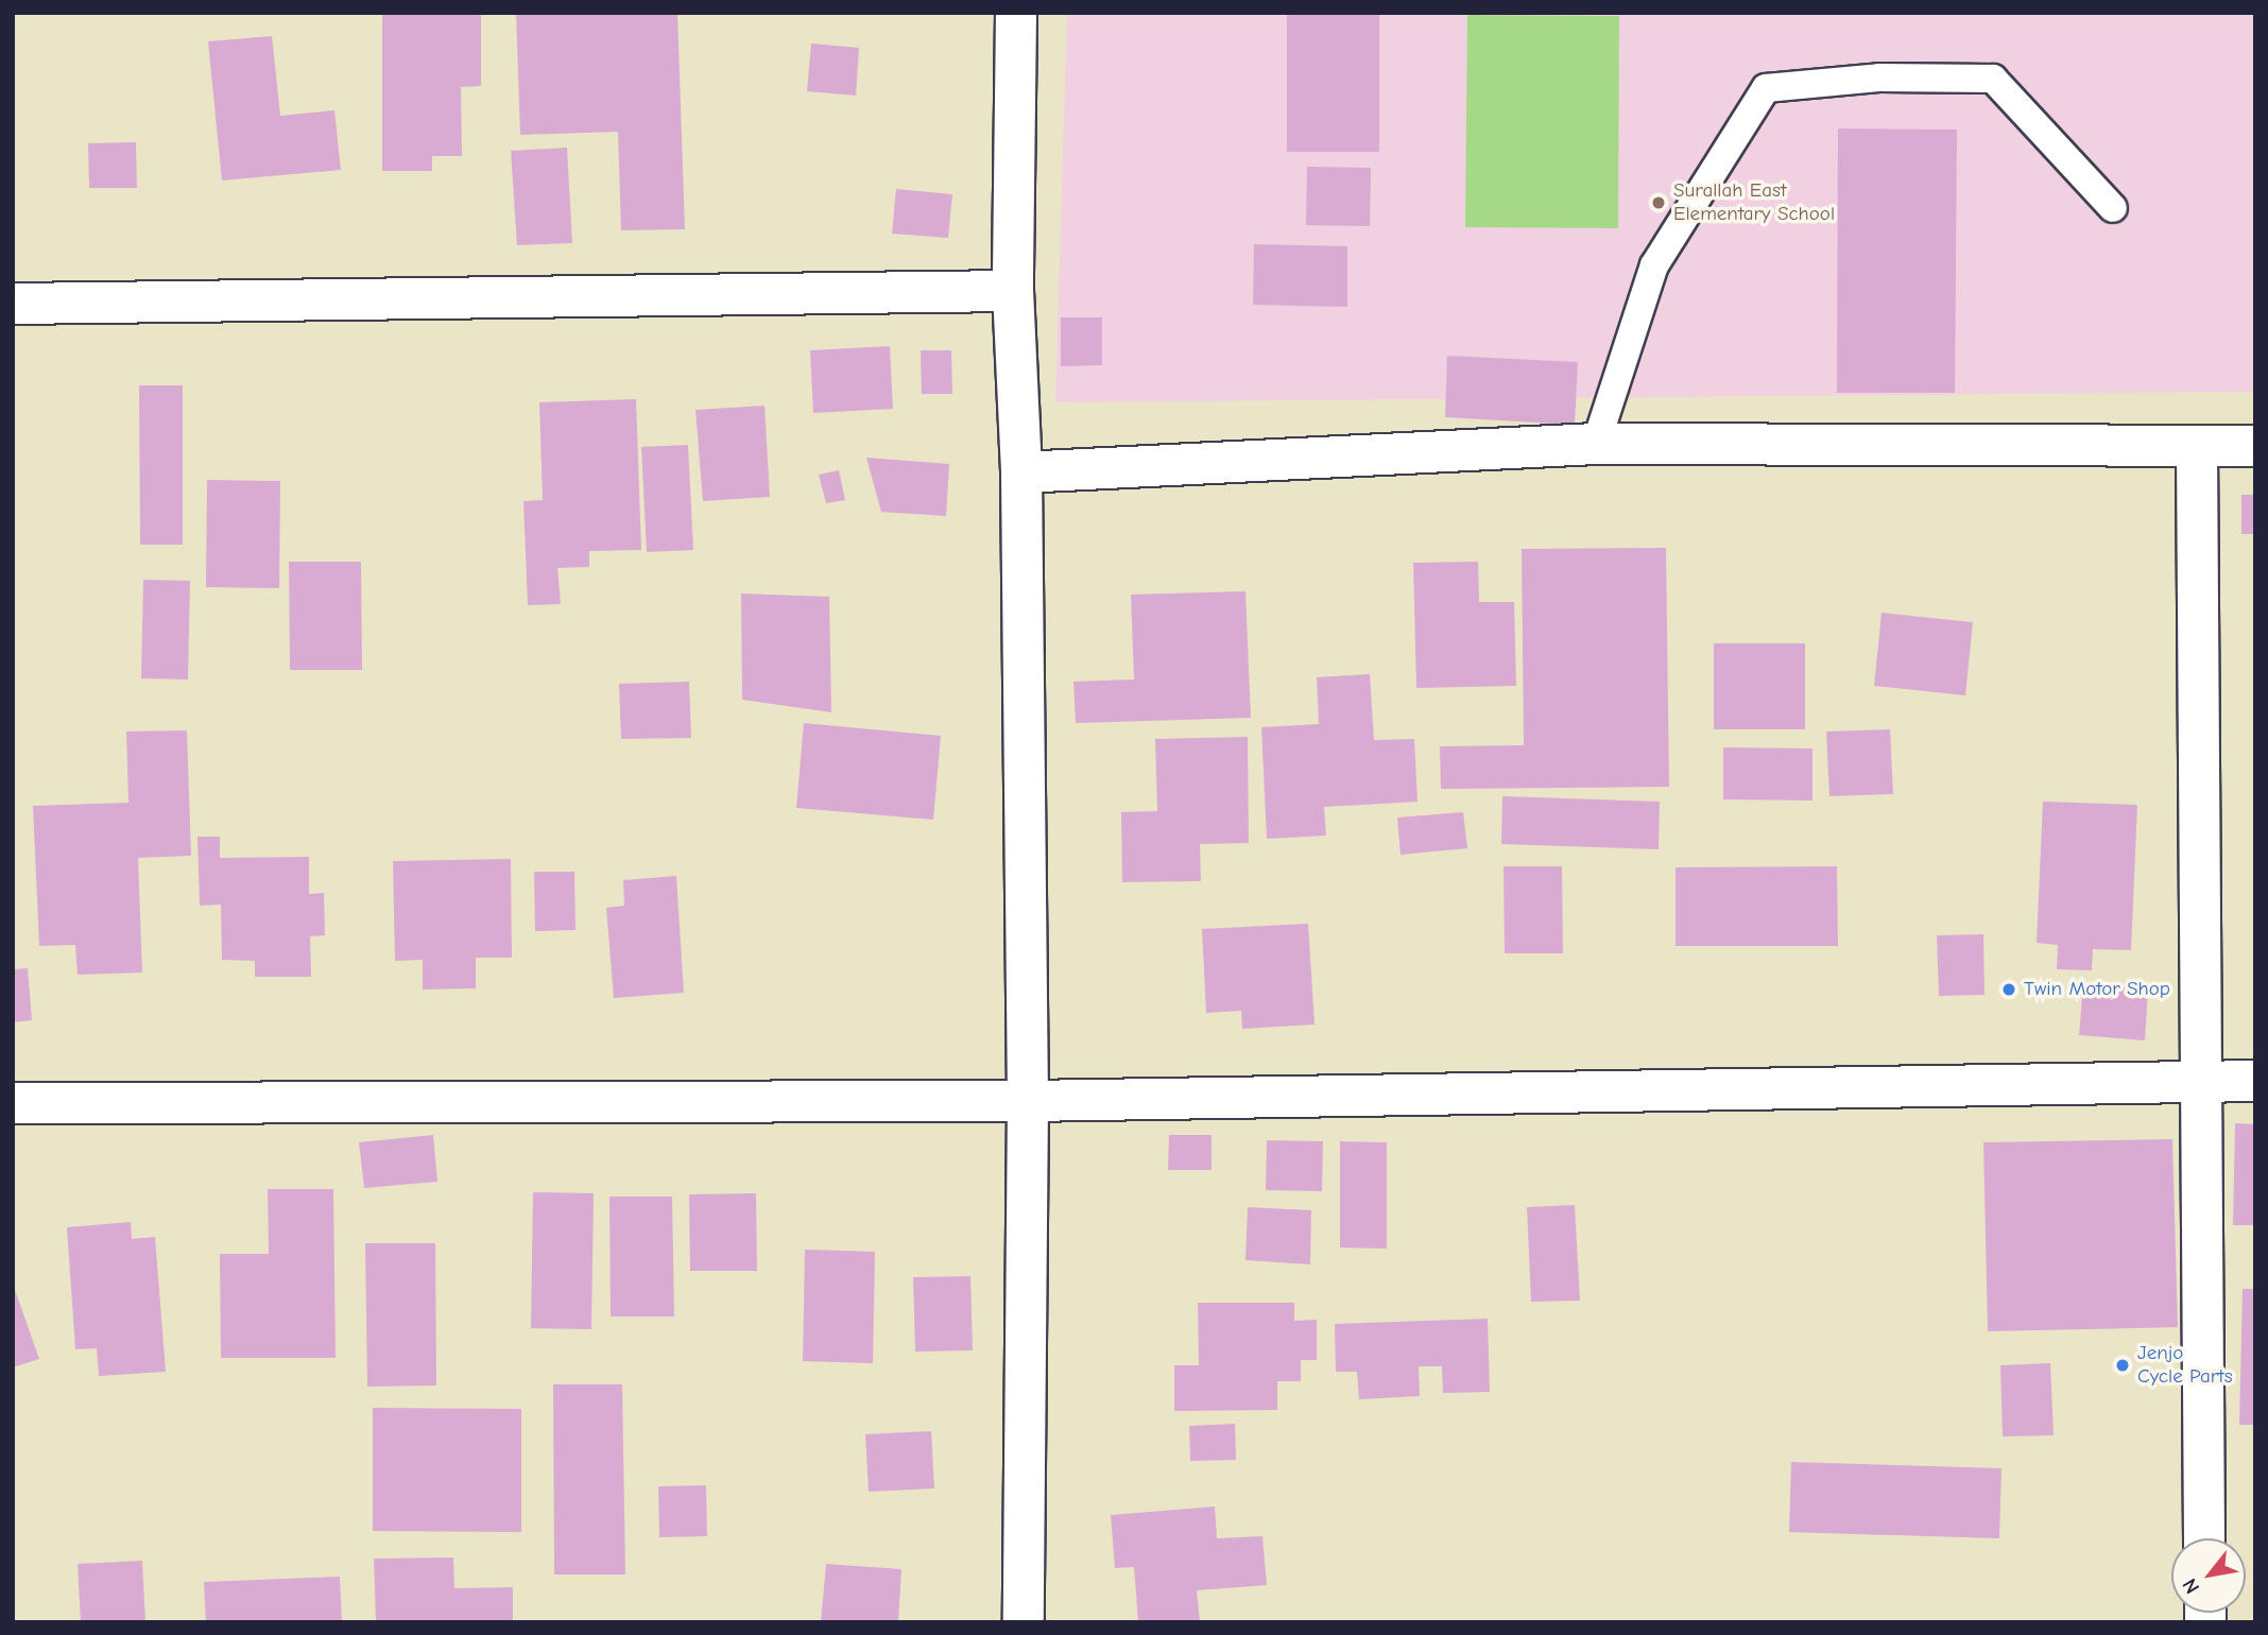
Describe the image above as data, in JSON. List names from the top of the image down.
{
  "places": ["Surallah East Elementary School", "Twin Motor Shop", "Jenjo Cycle Parts"],
  "north": "bottom left"
}
